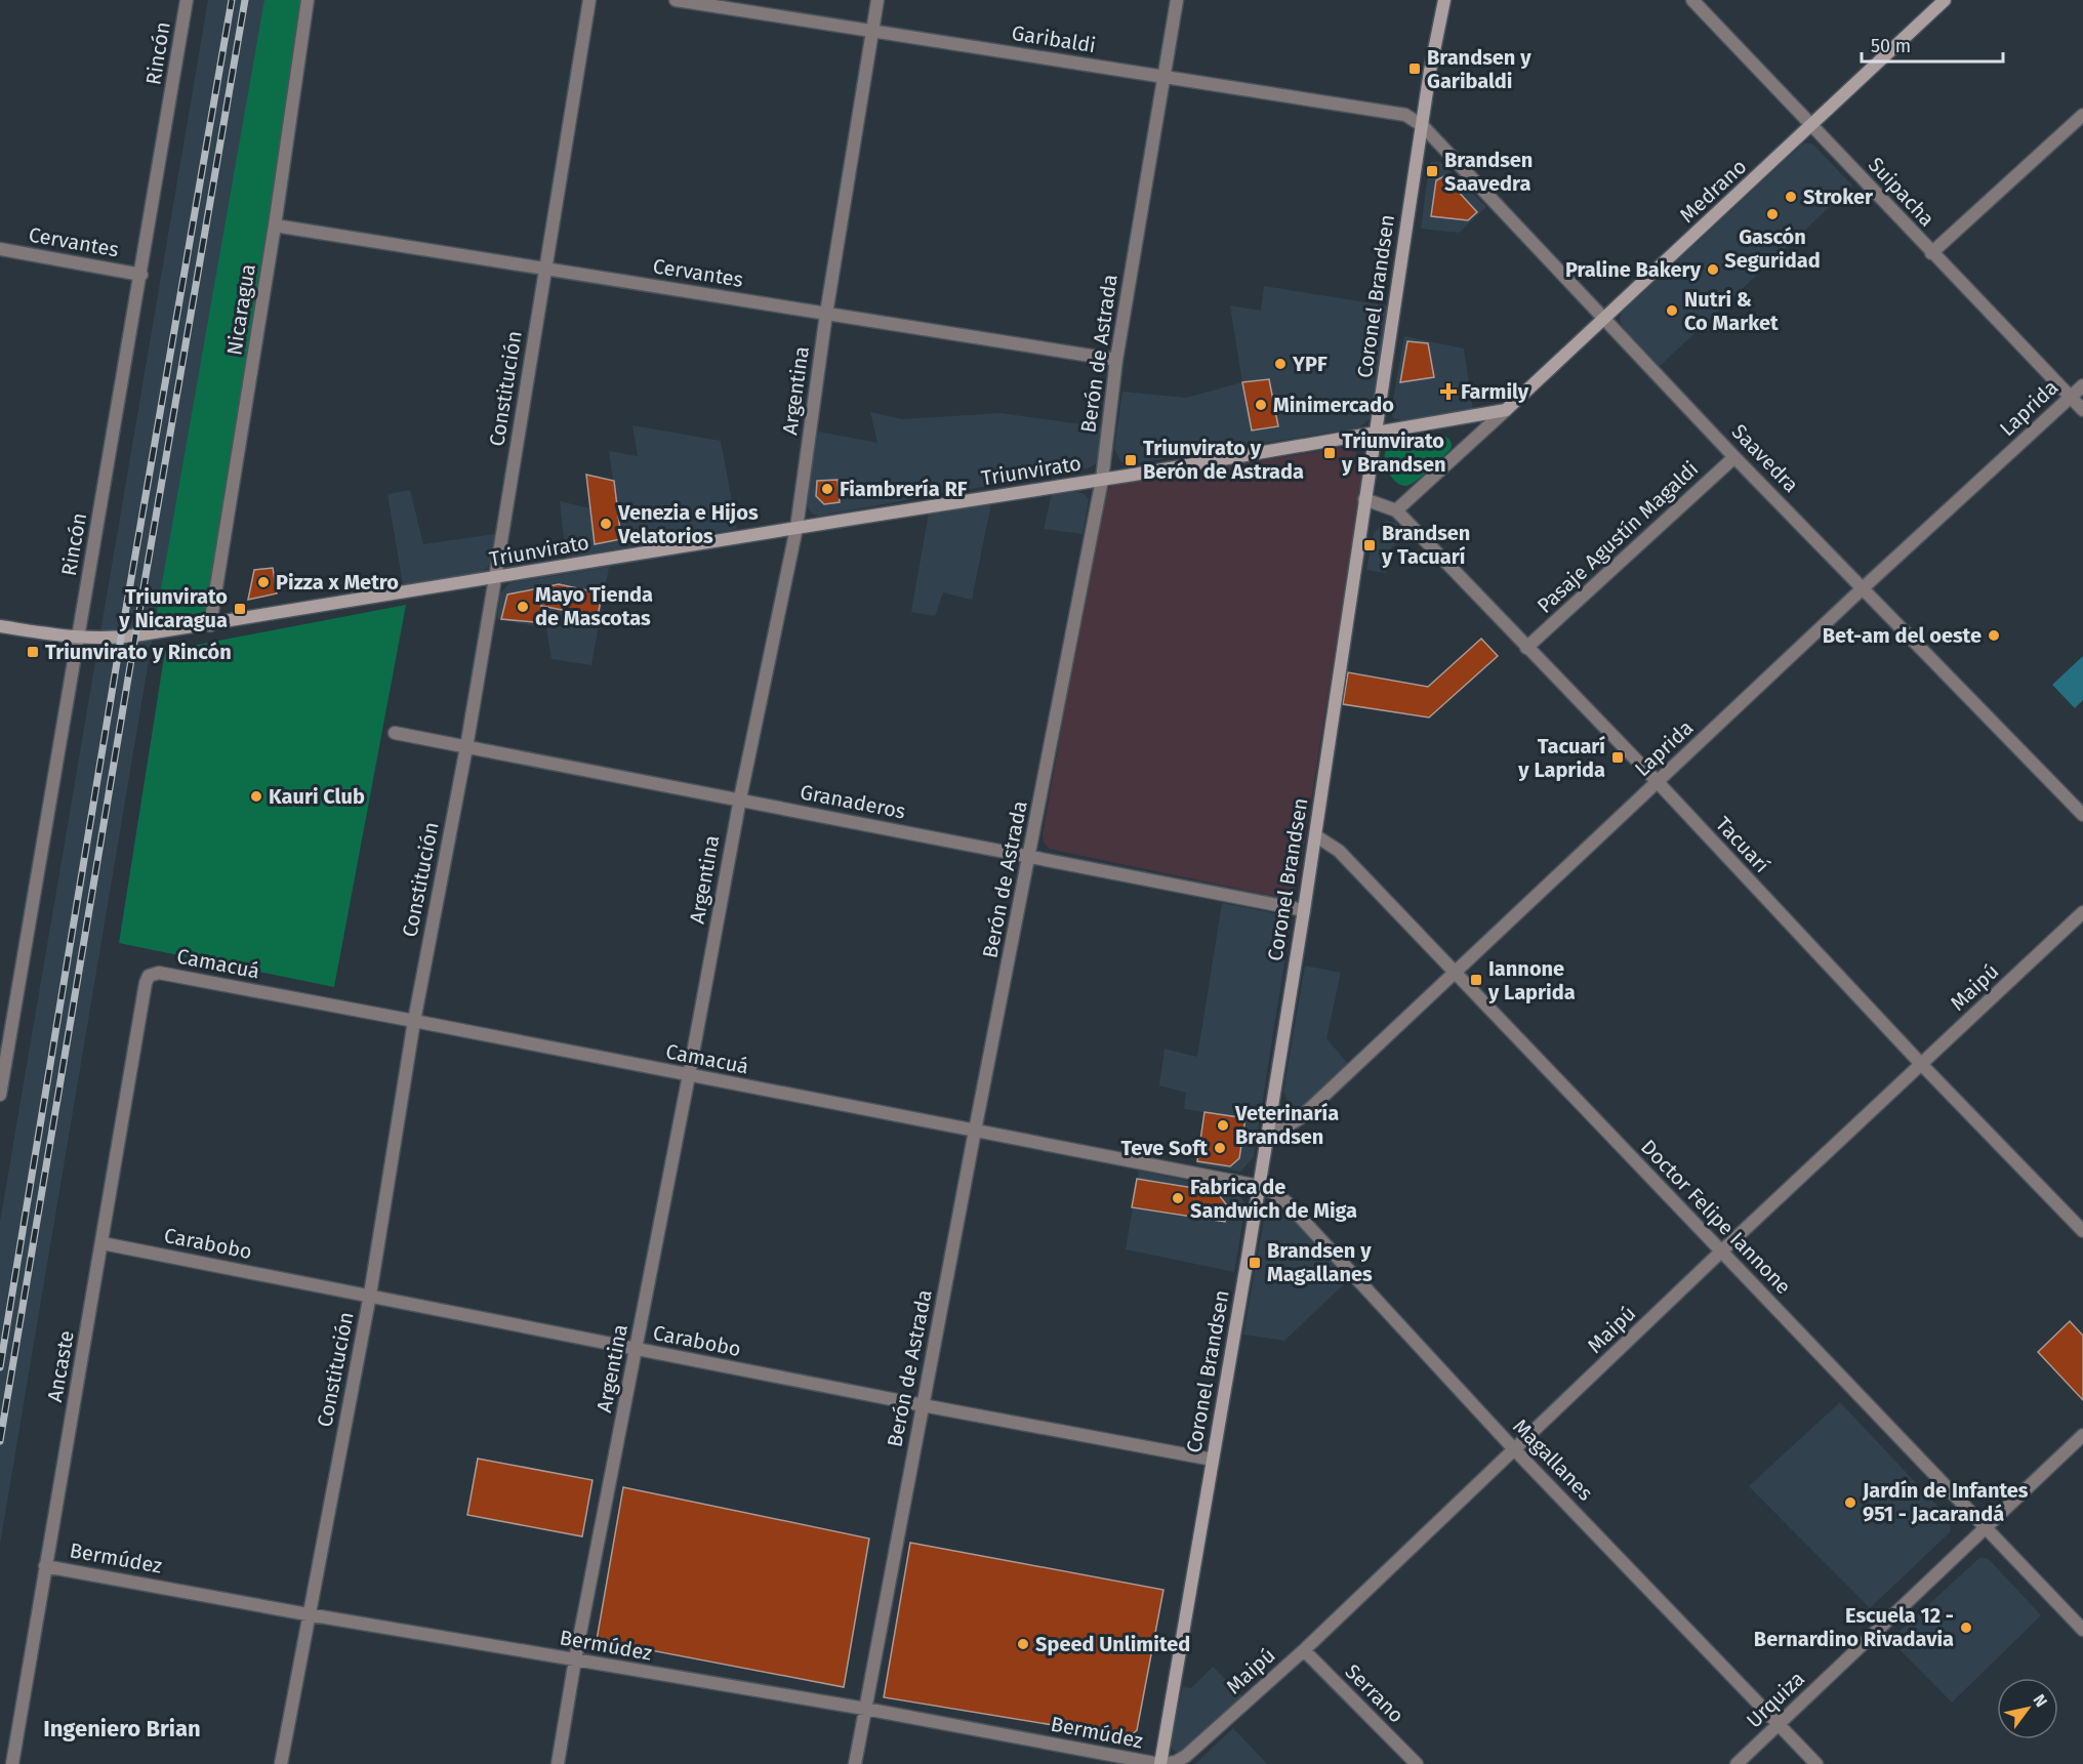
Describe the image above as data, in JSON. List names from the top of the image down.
{
  "streets": {
    "street": [
      "Garibaldi",
      "Rincón",
      "Medrano",
      "Suipacha",
      "Cervantes",
      "Coronel Brandsen",
      "Nicaragua",
      "Berón de Astrada",
      "Constitución",
      "Argentina",
      "Laprida",
      "Saavedra",
      "Triunvirato",
      "Pasaje Agustín Magaldi",
      "Granaderos",
      "Tacuarí",
      "Camacuá",
      "Maipú",
      "Doctor Felipe Iannone",
      "Carabobo",
      "Ancaste",
      "Magallanes",
      "Bermúdez",
      "Serrano",
      "Urquiza"
    ]
  },
  "crossings": [
    ["Garibaldi", "Coronel Brandsen"],
    ["Garibaldi", "Berón de Astrada"],
    ["Garibaldi", "Argentina"],
    ["Garibaldi", "Saavedra"],
    ["Rincón", "Cervantes"],
    ["Rincón", "Triunvirato"],
    ["Medrano", "Suipacha"],
    ["Medrano", "Saavedra"],
    ["Medrano", "Tacuarí"],
    ["Suipacha", "Laprida"],
    ["Cervantes", "Nicaragua"],
    ["Cervantes", "Berón de Astrada"],
    ["Cervantes", "Constitución"],
    ["Cervantes", "Argentina"],
    ["Coronel Brandsen", "Laprida"],
    ["Coronel Brandsen", "Saavedra"],
    ["Coronel Brandsen", "Triunvirato"],
    ["Coronel Brandsen", "Granaderos"],
    ["Coronel Brandsen", "Tacuarí"],
    ["Coronel Brandsen", "Camacuá"],
    ["Coronel Brandsen", "Maipú"],
    ["Coronel Brandsen", "Doctor Felipe Iannone"],
    ["Coronel Brandsen", "Carabobo"],
    ["Coronel Brandsen", "Magallanes"],
    ["Coronel Brandsen", "Bermúdez"],
    ["Nicaragua", "Triunvirato"],
    ["Berón de Astrada", "Triunvirato"],
    ["Berón de Astrada", "Granaderos"],
    ["Berón de Astrada", "Camacuá"],
    ["Berón de Astrada", "Carabobo"],
    ["Berón de Astrada", "Bermúdez"],
    ["Constitución", "Triunvirato"],
    ["Constitución", "Granaderos"],
    ["Constitución", "Camacuá"],
    ["Constitución", "Carabobo"],
    ["Constitución", "Bermúdez"],
    ["Argentina", "Triunvirato"],
    ["Argentina", "Granaderos"],
    ["Argentina", "Camacuá"],
    ["Argentina", "Carabobo"],
    ["Argentina", "Bermúdez"],
    ["Laprida", "Saavedra"],
    ["Laprida", "Tacuarí"],
    ["Laprida", "Doctor Felipe Iannone"],
    ["Saavedra", "Pasaje Agustín Magaldi"],
    ["Pasaje Agustín Magaldi", "Tacuarí"],
    ["Tacuarí", "Maipú"],
    ["Camacuá", "Ancaste"],
    ["Camacuá", "Magallanes"],
    ["Maipú", "Doctor Felipe Iannone"],
    ["Maipú", "Magallanes"],
    ["Maipú", "Bermúdez"],
    ["Maipú", "Serrano"],
    ["Doctor Felipe Iannone", "Urquiza"],
    ["Carabobo", "Ancaste"],
    ["Ancaste", "Bermúdez"],
    ["Magallanes", "Urquiza"]
  ],
  "districts": ["Ingeniero Brian"],
  "places": {
    "transit": [
      "Brandsen y Garibaldi",
      "Brandsen Saavedra",
      "Triunvirato y Brandsen",
      "Triunvirato y Berón de Astrada",
      "Brandsen y Tacuarí",
      "Triunvirato y Nicaragua",
      "Triunvirato y Rincón",
      "Tacuarí y Laprida",
      "Iannone y Laprida",
      "Brandsen y Magallanes"
    ],
    "other": [
      "Stroker",
      "Gascón Seguridad",
      "Praline Bakery",
      "Nutri & Co Market",
      "YPF",
      "Minimercado",
      "Fiambrería RF",
      "Venezia e Hijos Velatorios",
      "Pizza x Metro",
      "Mayo Tienda de Mascotas",
      "Bet-am del oeste",
      "Kauri Club",
      "Veterinaría Brandsen",
      "Teve Soft",
      "Fabrica de Sandwich de Miga",
      "Jardín de Infantes 951 - Jacarandá",
      "Escuela 12 - Bernardino Rivadavia",
      "Speed Unlimited"
    ],
    "health": ["Farmily"]
  },
  "scale_bar": "50 m",
  "north": "top right"
}
